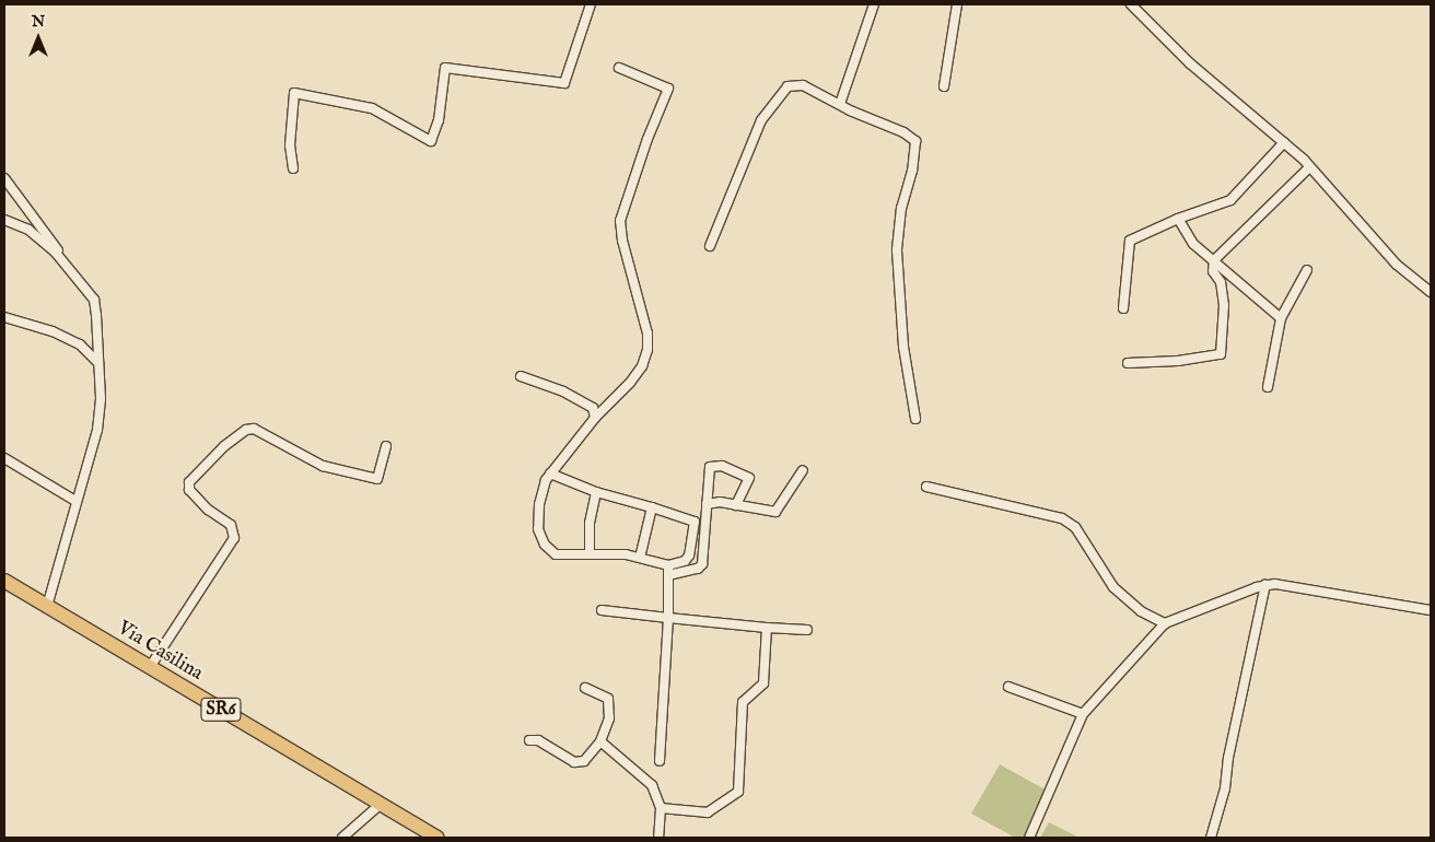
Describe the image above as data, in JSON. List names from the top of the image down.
{
  "streets": {
    "main road": ["Via Casilina", "SR6"]
  },
  "north": "top"
}
